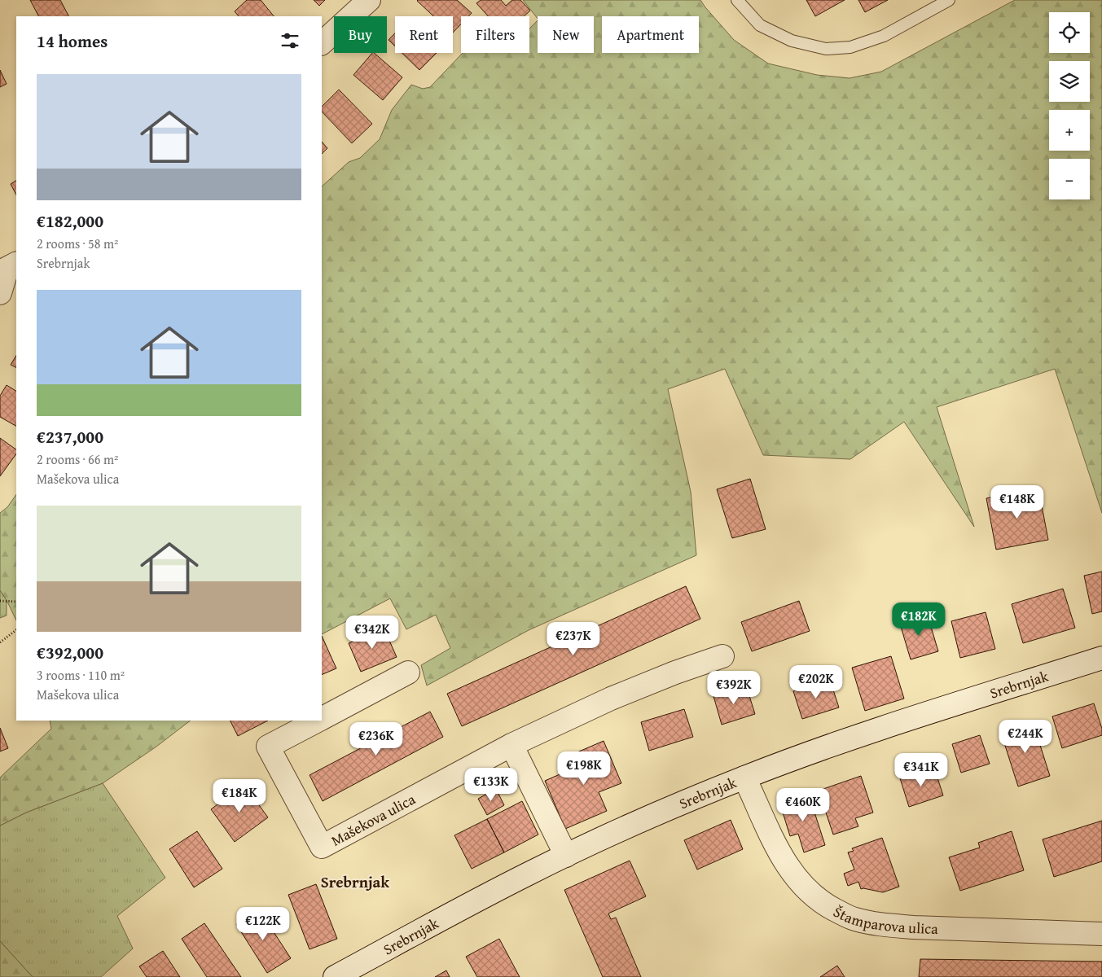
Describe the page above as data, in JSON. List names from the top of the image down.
{
  "streets": {
    "street": ["Srebrnjak", "Mašekova ulica", "Štamparova ulica"]
  },
  "crossings": [
    ["Srebrnjak", "Štamparova ulica"]
  ],
  "districts": ["Srebrnjak"],
  "page": {
    "map_buttons": ["+", "−"],
    "chip": [
      "Buy",
      "Rent",
      "Filters",
      "New",
      "Apartment"
    ],
    "heading": "14 homes",
    "list": [
      {
        "name": "€182,000",
        "note": "2 rooms · 58 m² · Srebrnjak"
      },
      {
        "name": "€237,000",
        "note": "2 rooms · 66 m² · Mašekova ulica"
      },
      {
        "name": "€392,000",
        "note": "3 rooms · 110 m² · Mašekova ulica"
      }
    ],
    "price": [
      "€148K",
      "€182K",
      "€342K",
      "€237K",
      "€202K",
      "€392K",
      "€244K",
      "€236K",
      "€198K",
      "€341K",
      "€133K",
      "€184K",
      "€460K",
      "€122K"
    ]
  }
}
